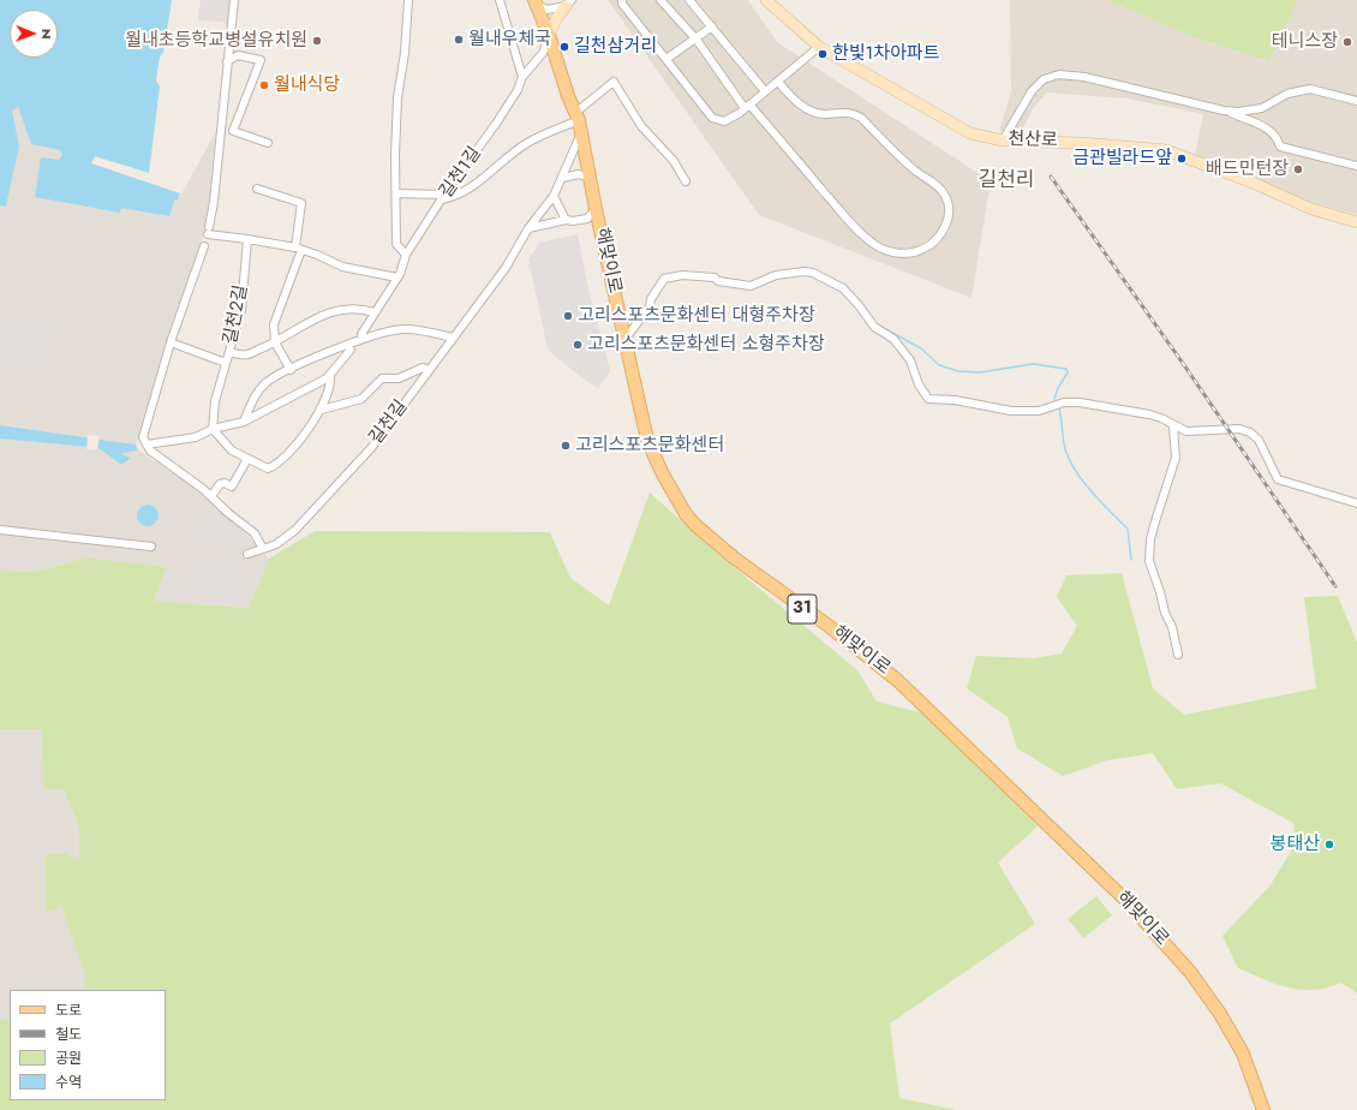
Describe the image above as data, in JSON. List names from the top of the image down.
{
  "streets": {
    "main road": ["해맞이로", "31"],
    "street": [
      "천산로",
      "길천1길",
      "길천2길",
      "길천길"
    ]
  },
  "crossings": [
    ["길천1길", "해맞이로"],
    ["해맞이로", "길천길"]
  ],
  "districts": ["길천리"],
  "places": [
    "월내우체국",
    "월내초등학교병설유치원",
    "테니스장",
    "길천삼거리",
    "한빛1차아파트",
    "월내식당",
    "금관빌라드앞",
    "배드민턴장",
    "고리스포츠문화센터 대형주차장",
    "고리스포츠문화센터 소형주차장",
    "고리스포츠문화센터",
    "봉태산"
  ],
  "legend": [
    "도로",
    "철도",
    "공원",
    "수역"
  ],
  "north": "right"
}
